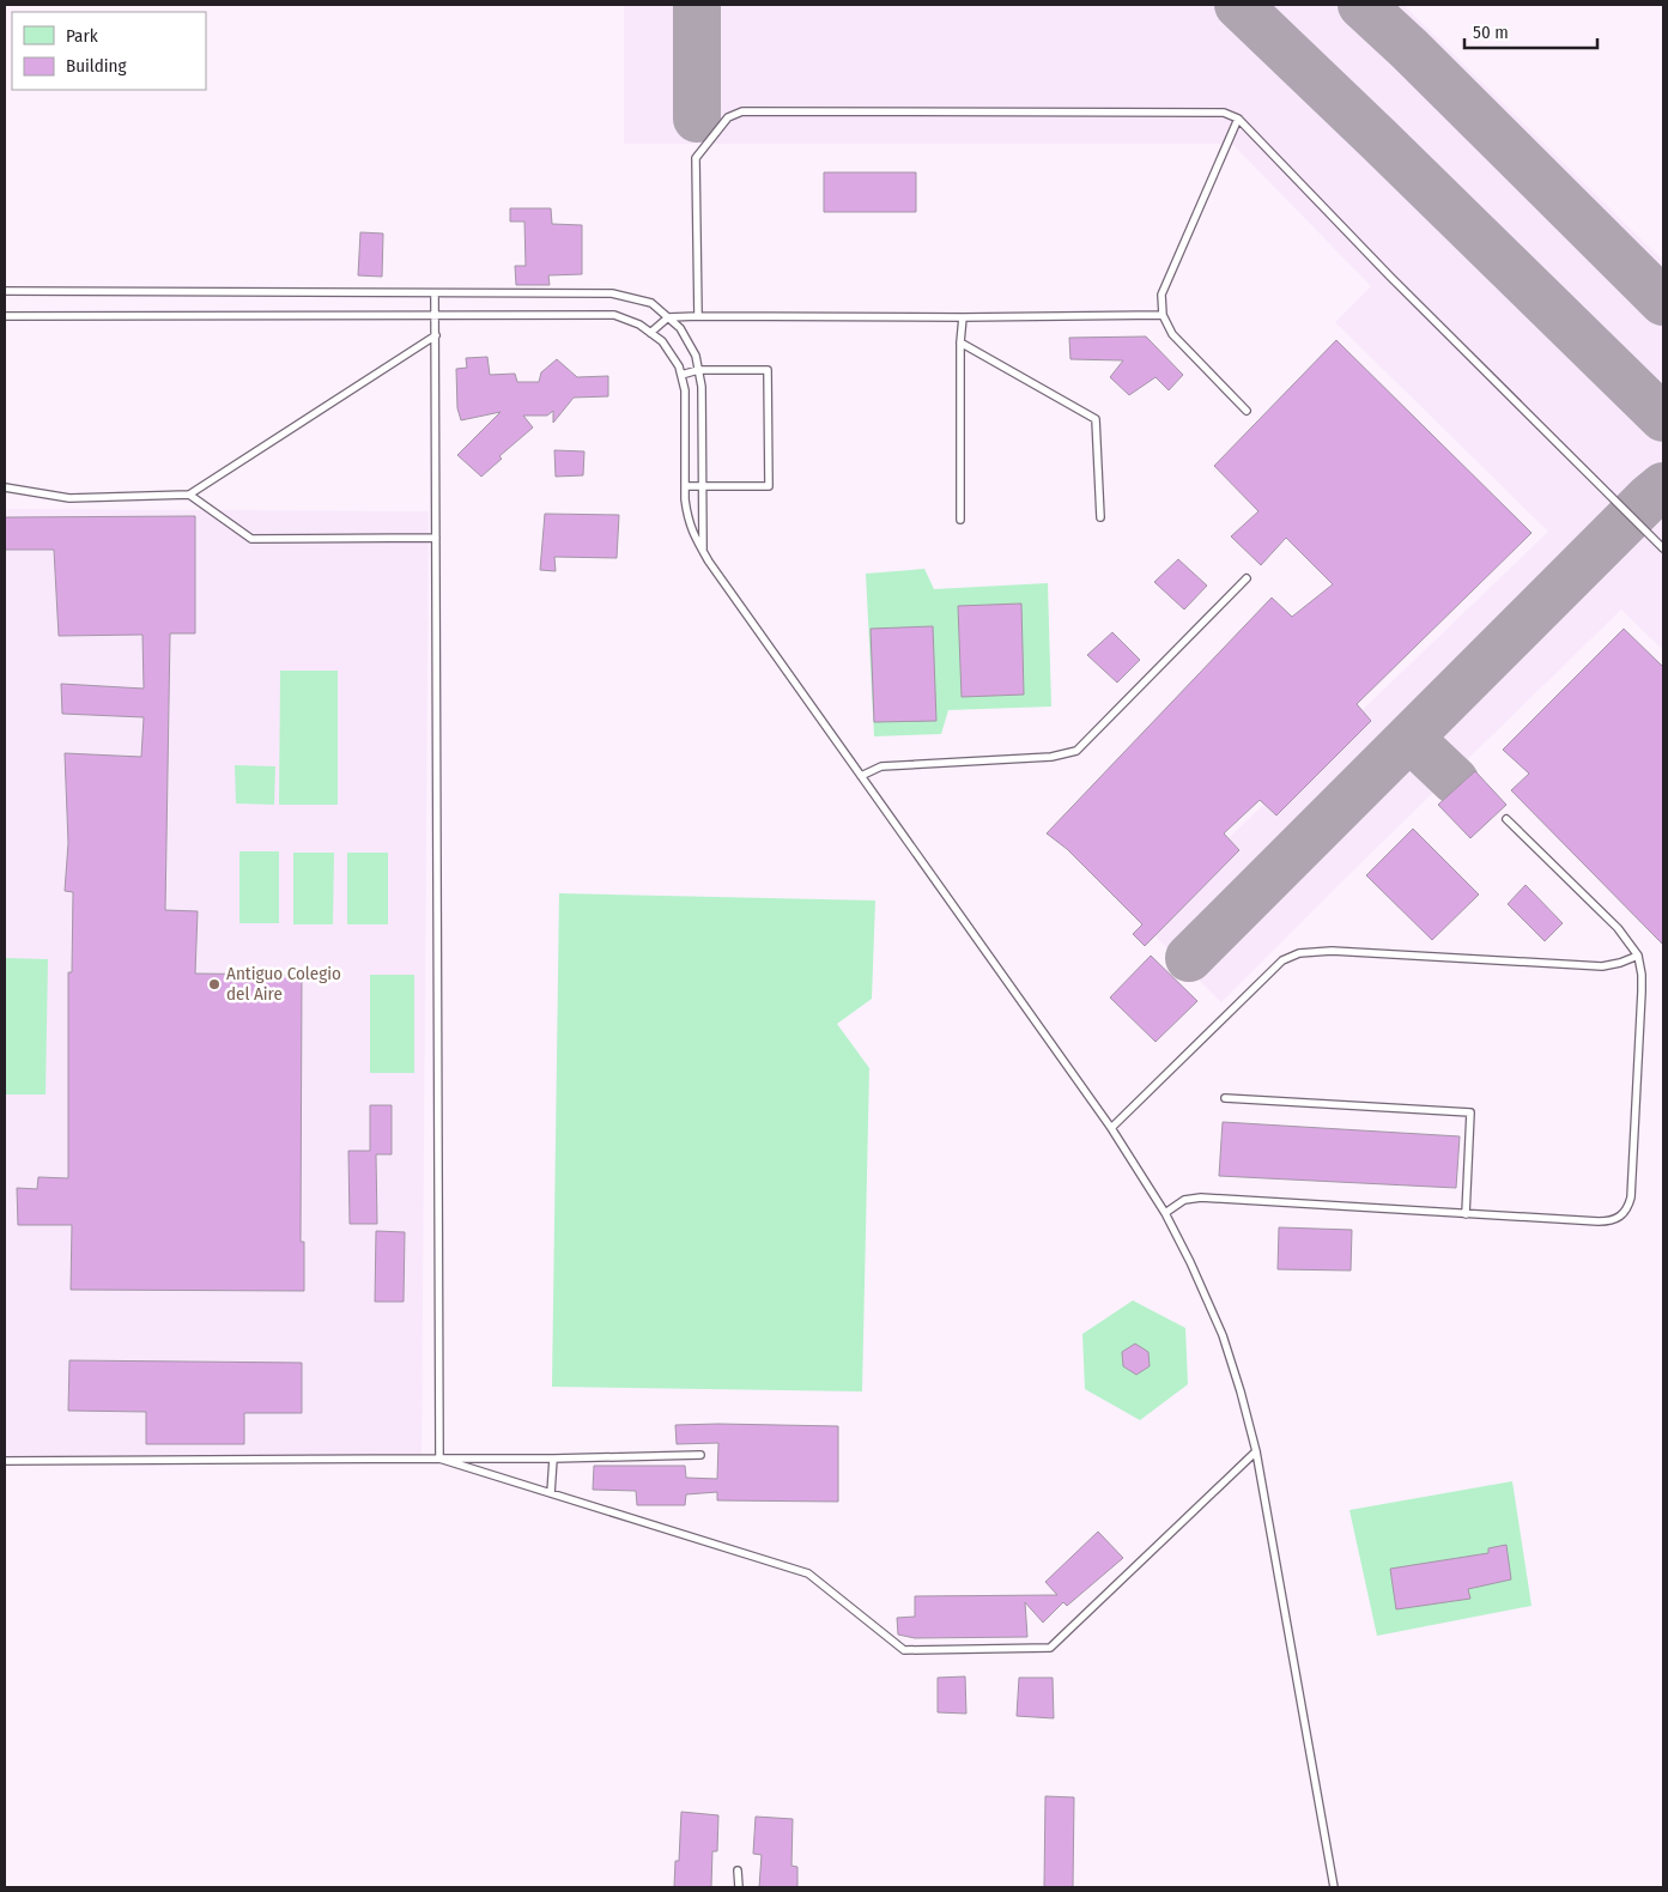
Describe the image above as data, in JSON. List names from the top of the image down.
{
  "places": ["Antiguo Colegio del Aire"],
  "legend": ["Park", "Building"],
  "scale_bar": "50 m"
}
